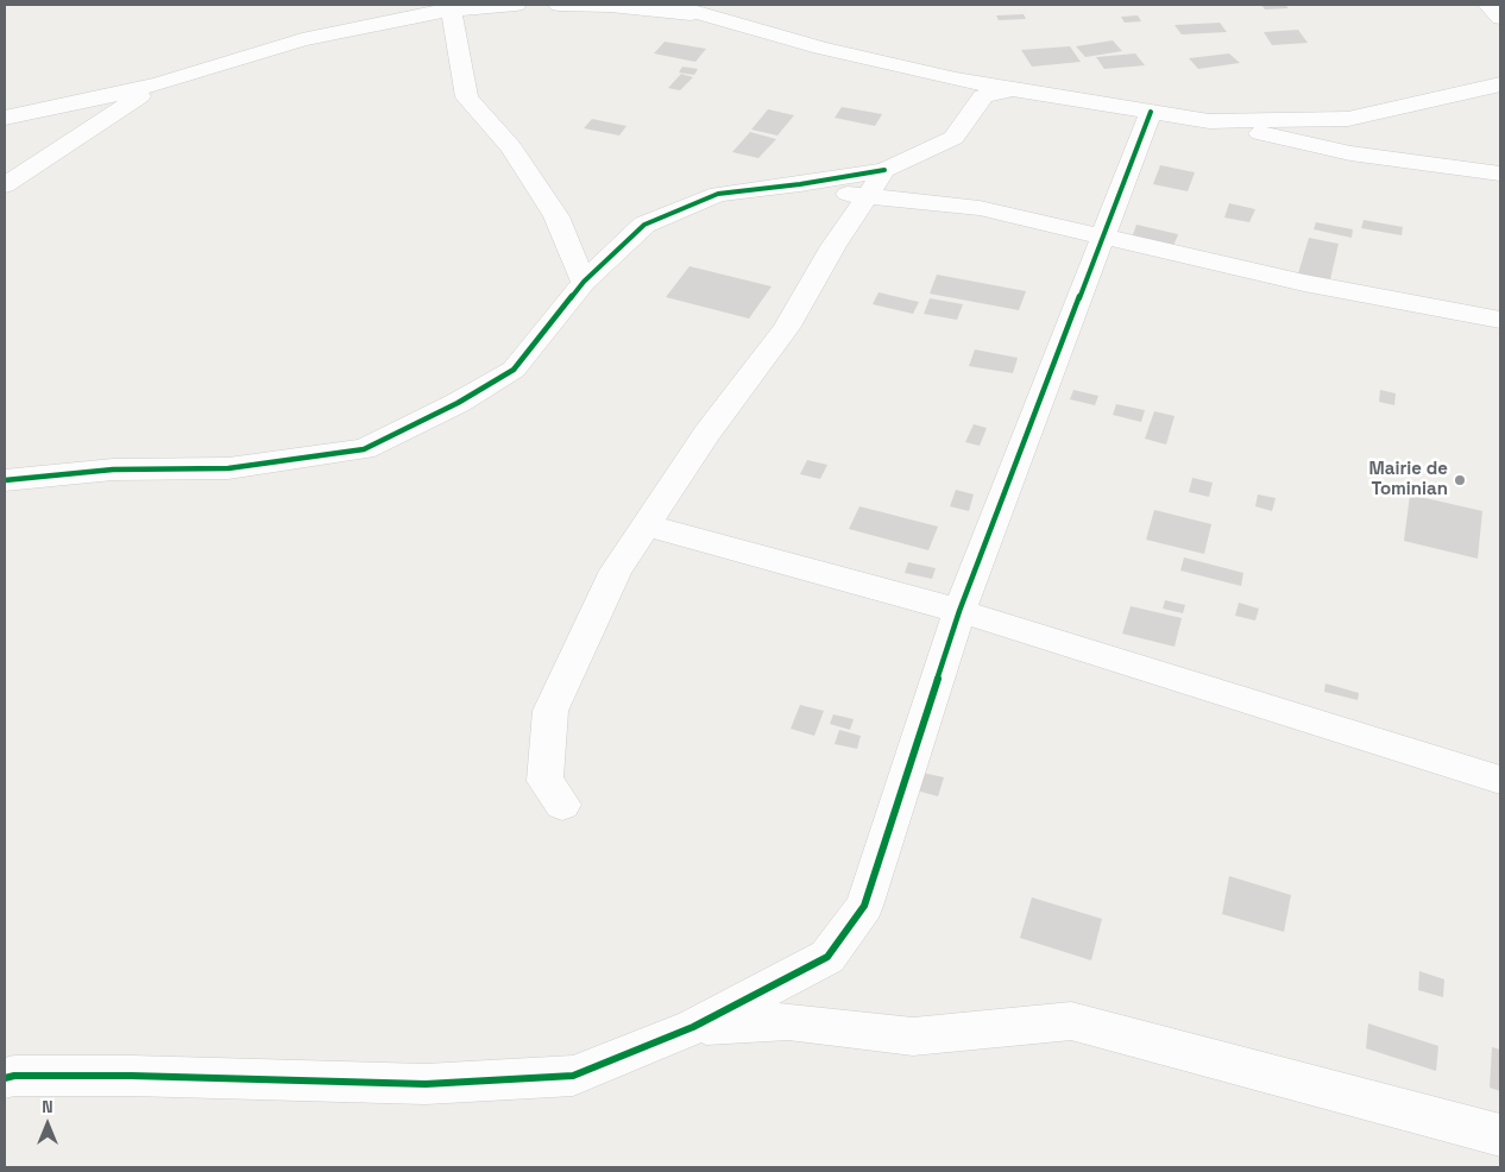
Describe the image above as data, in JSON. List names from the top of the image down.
{
  "places": ["Mairie de Tominian"],
  "north": "top"
}
